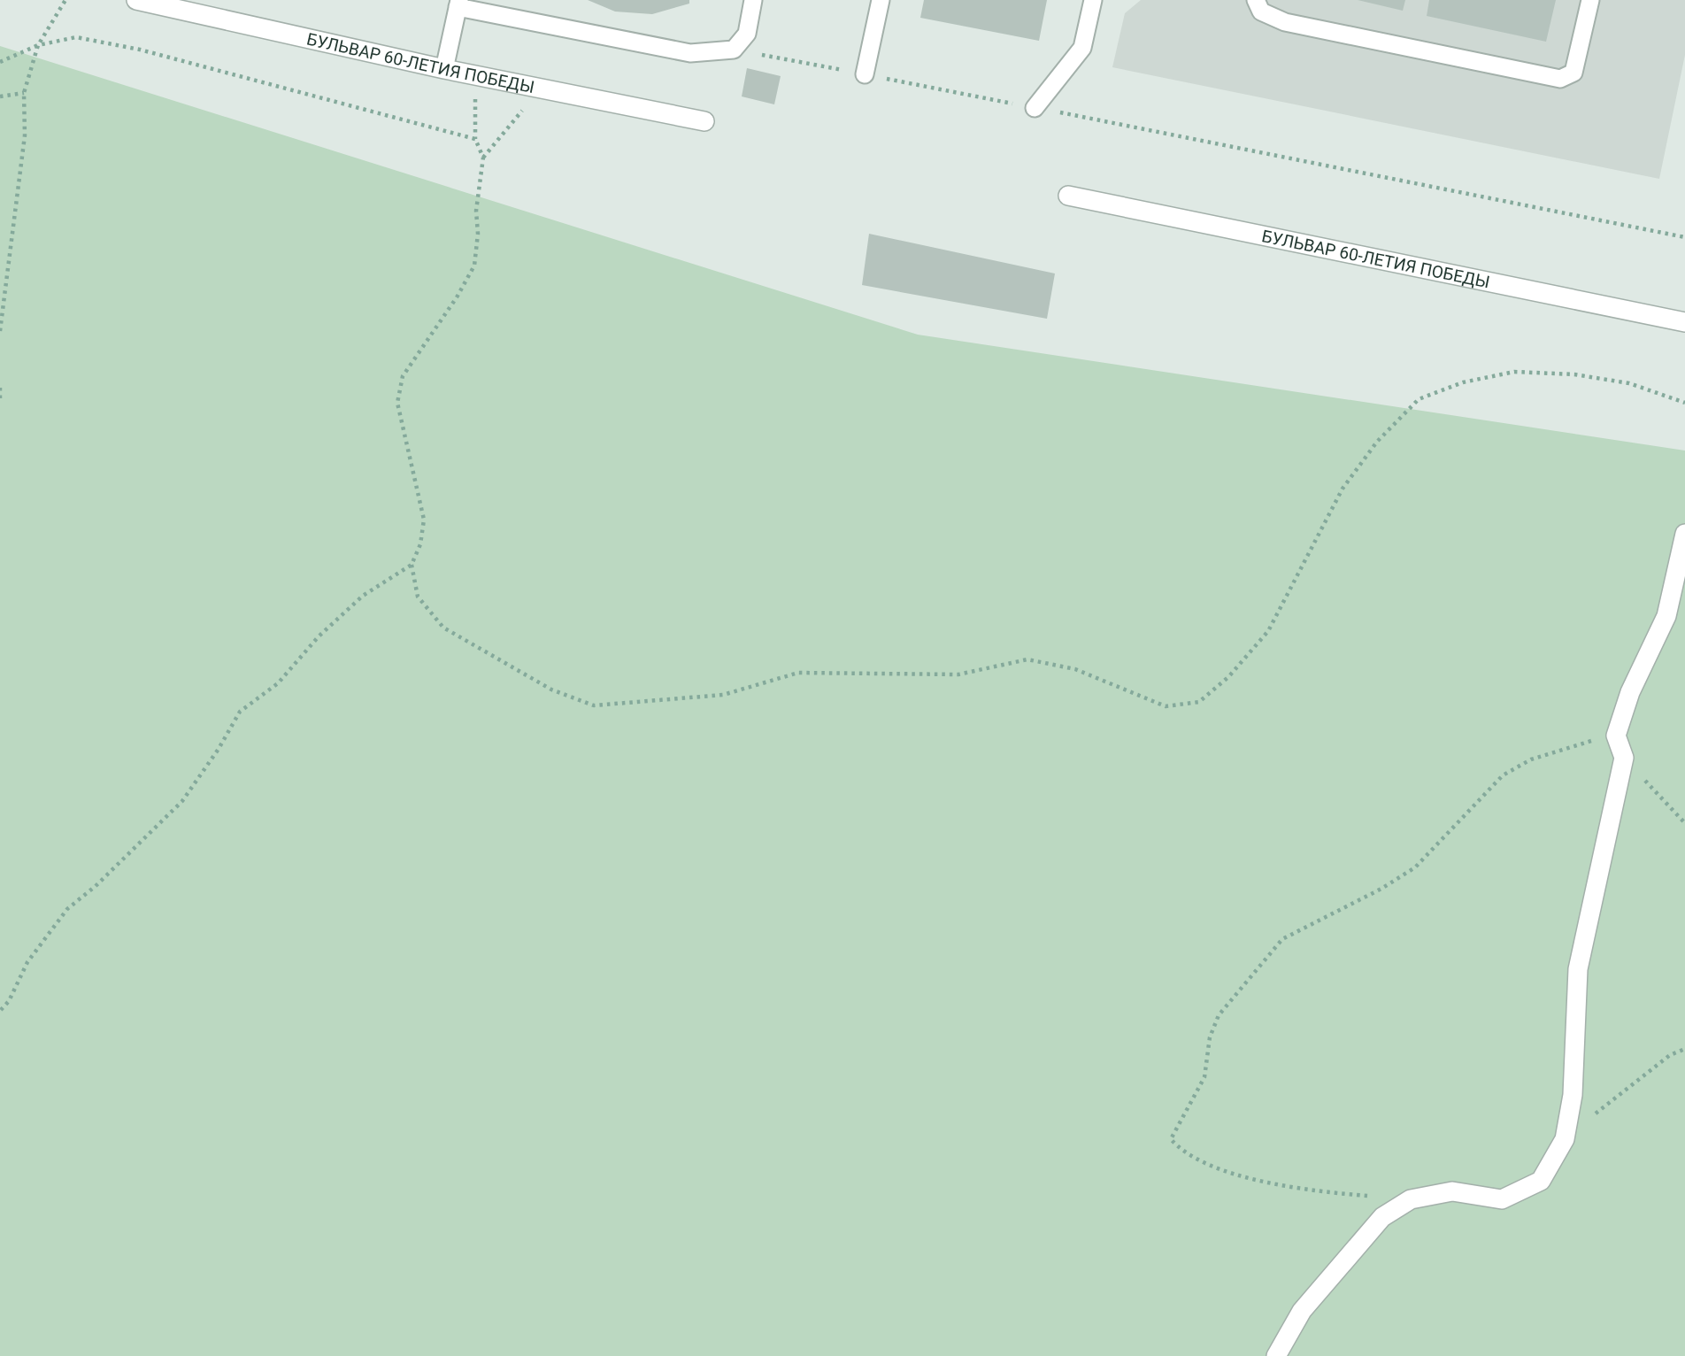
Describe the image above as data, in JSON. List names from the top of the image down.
{
  "streets": {
    "street": ["БУЛЬВАР 60-ЛЕТИЯ ПОБЕДЫ"]
  }
}
